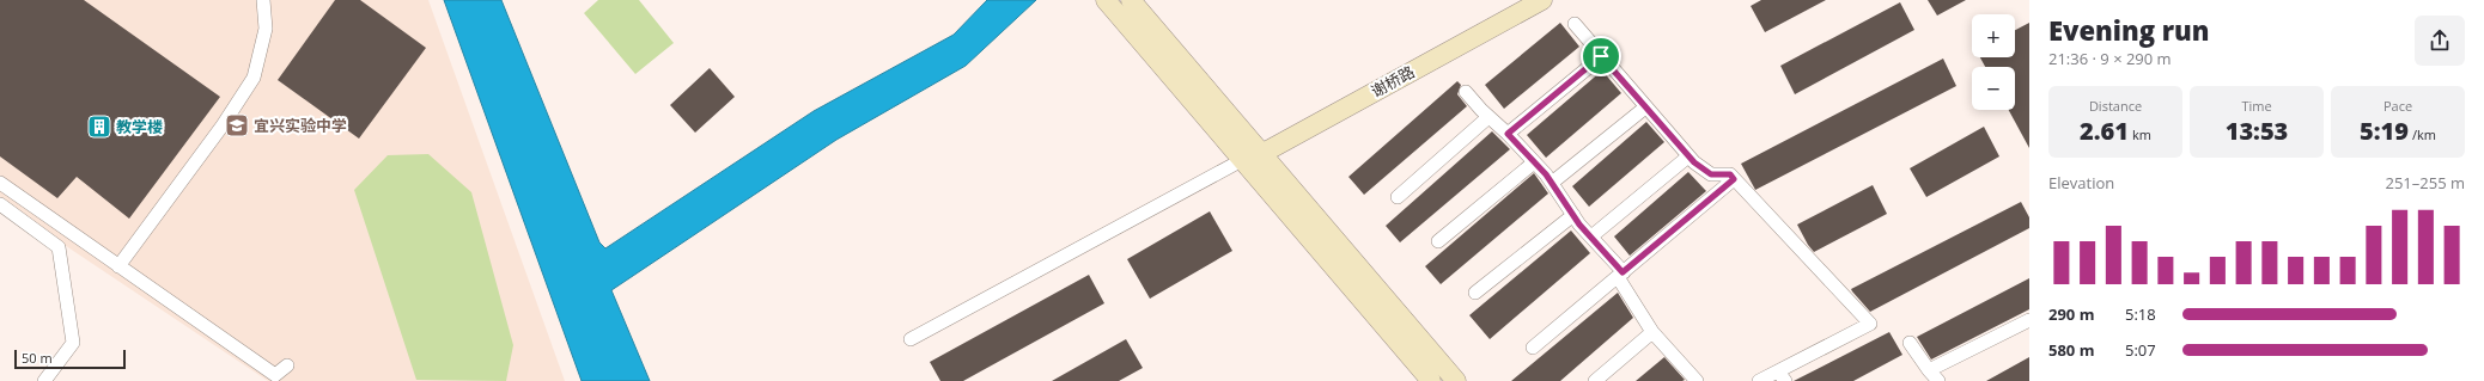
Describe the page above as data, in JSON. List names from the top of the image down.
{
  "streets": {
    "main road": ["谢桥路"]
  },
  "places": {
    "school or university": ["宜兴实验中学"],
    "building": ["教学楼"]
  },
  "scale_bar": "50 m",
  "page": {
    "heading": ["Evening run", "21:36 · 9 × 290 m"],
    "map_buttons": ["+", "−"],
    "stats": [
      ["Distance", "2.61 km"],
      ["Time", "13:53"],
      ["Pace", "5:19 /km"]
    ],
    "chart": ["Elevation", "251–255 m"],
    "list": [
      {
        "name": "290 m",
        "note": "5:18"
      },
      {
        "name": "580 m",
        "note": "5:07"
      }
    ],
    "scale": "50 m"
  }
}
